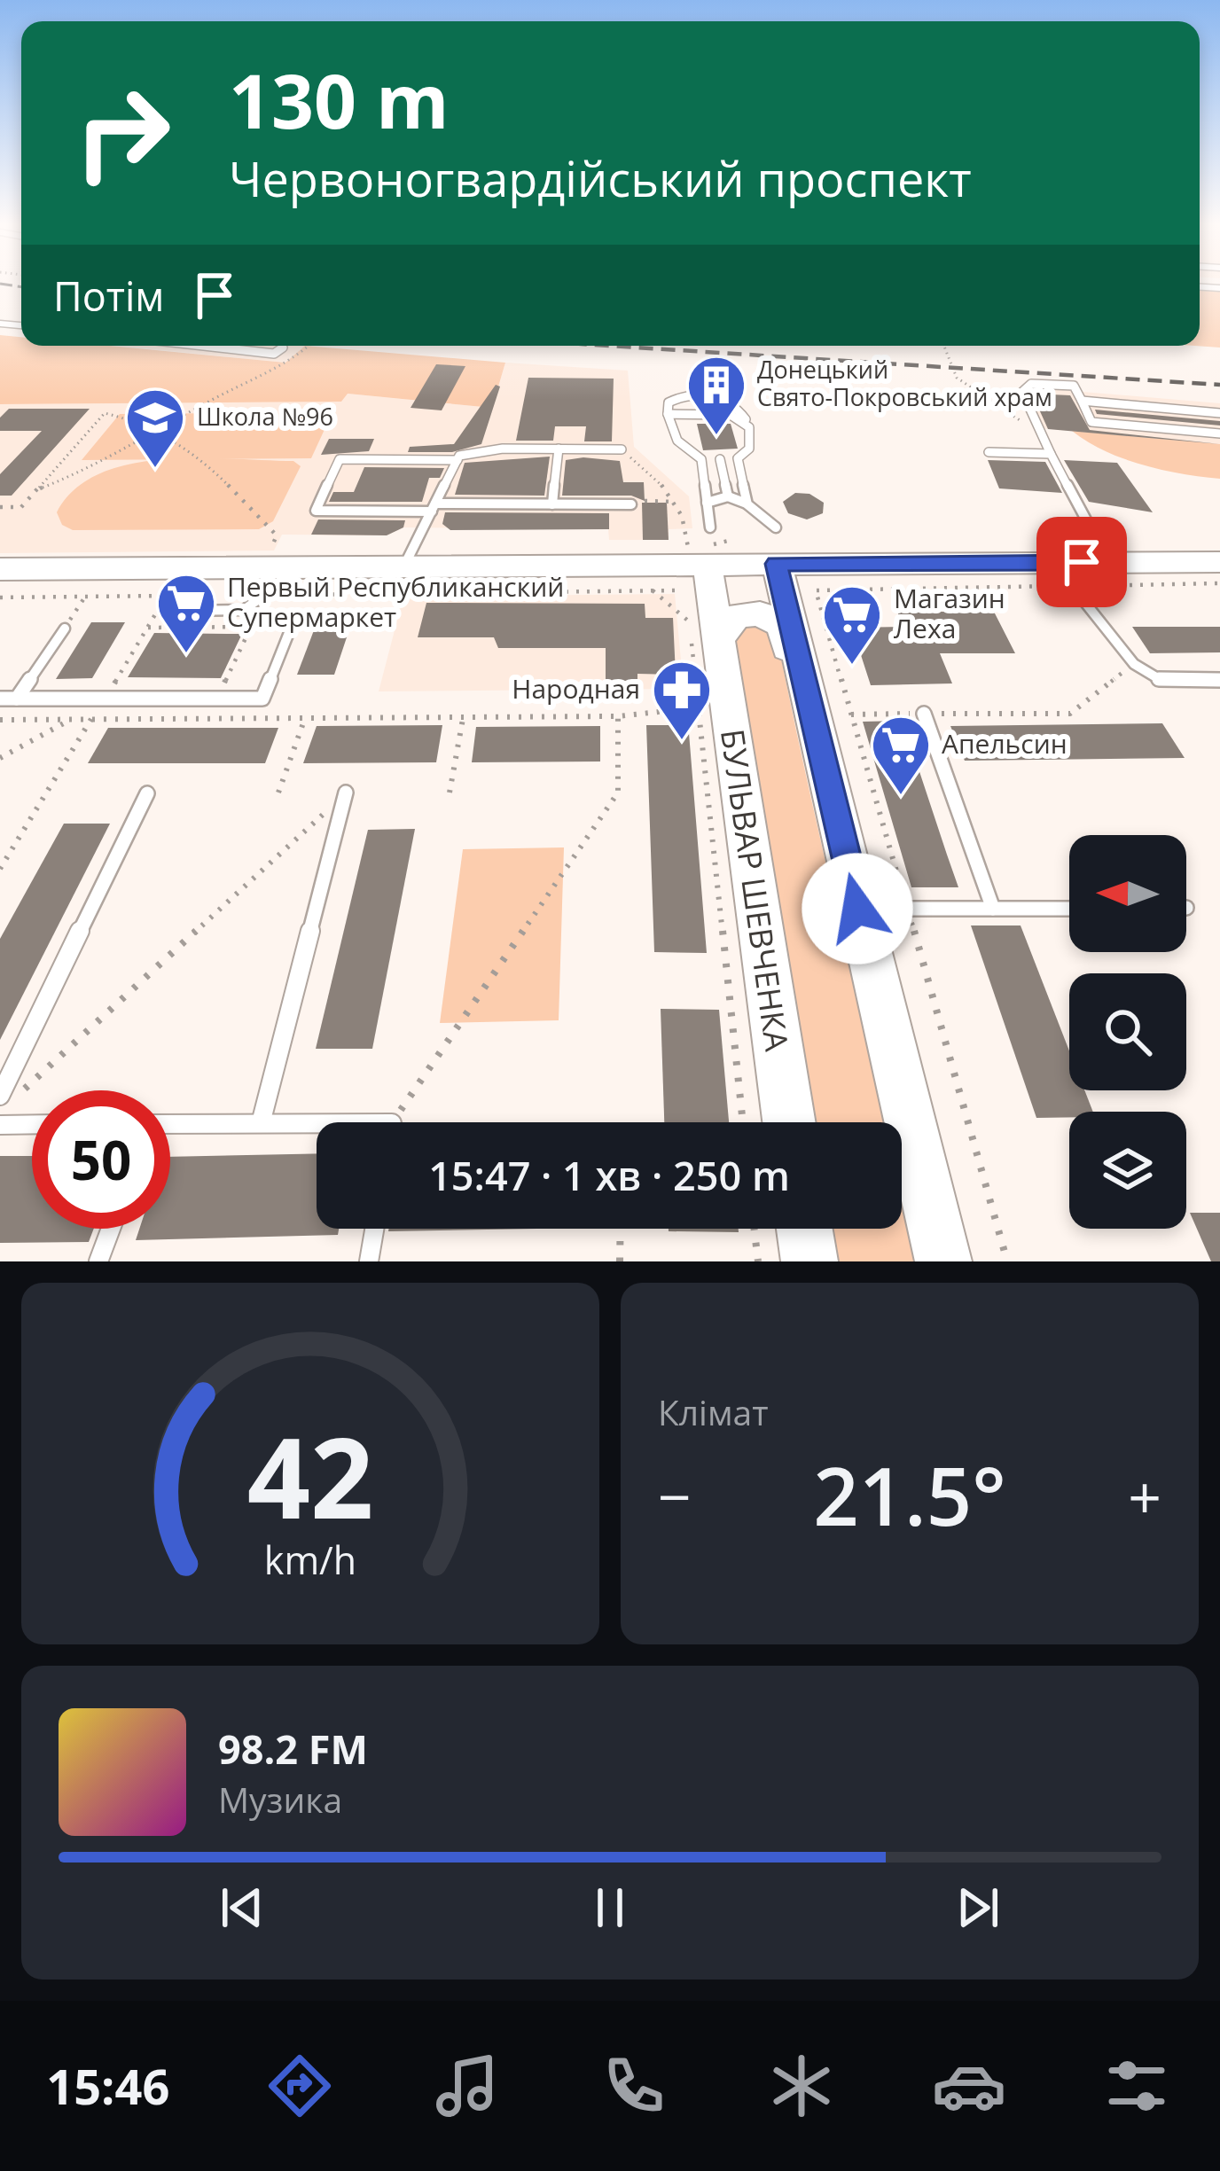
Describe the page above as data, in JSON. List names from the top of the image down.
{
  "streets": {
    "main road": ["БУЛЬВАР ШЕВЧЕНКА"]
  },
  "places": {
    "building": ["Донецький Свято-Покровський храм"],
    "school or university": ["Школа №96"],
    "supermarket": ["Первый Республиканский Супермаркет", "Магазин Леха", "Апельсин"],
    "pharmacy": ["Народная"]
  },
  "north": "left",
  "page": {
    "turn": ["130 m", "Червоногвардійський проспект"],
    "then": "Потім",
    "limit": "50",
    "trip": "15:47 · 1 хв · 250 m",
    "tile": "Клімат",
    "heat": ["−", "21.5°", "+"],
    "song": ["98.2 FM", "Музика"],
    "tabs": "15:46",
    "gauge": ["42", "km/h"]
  }
}
